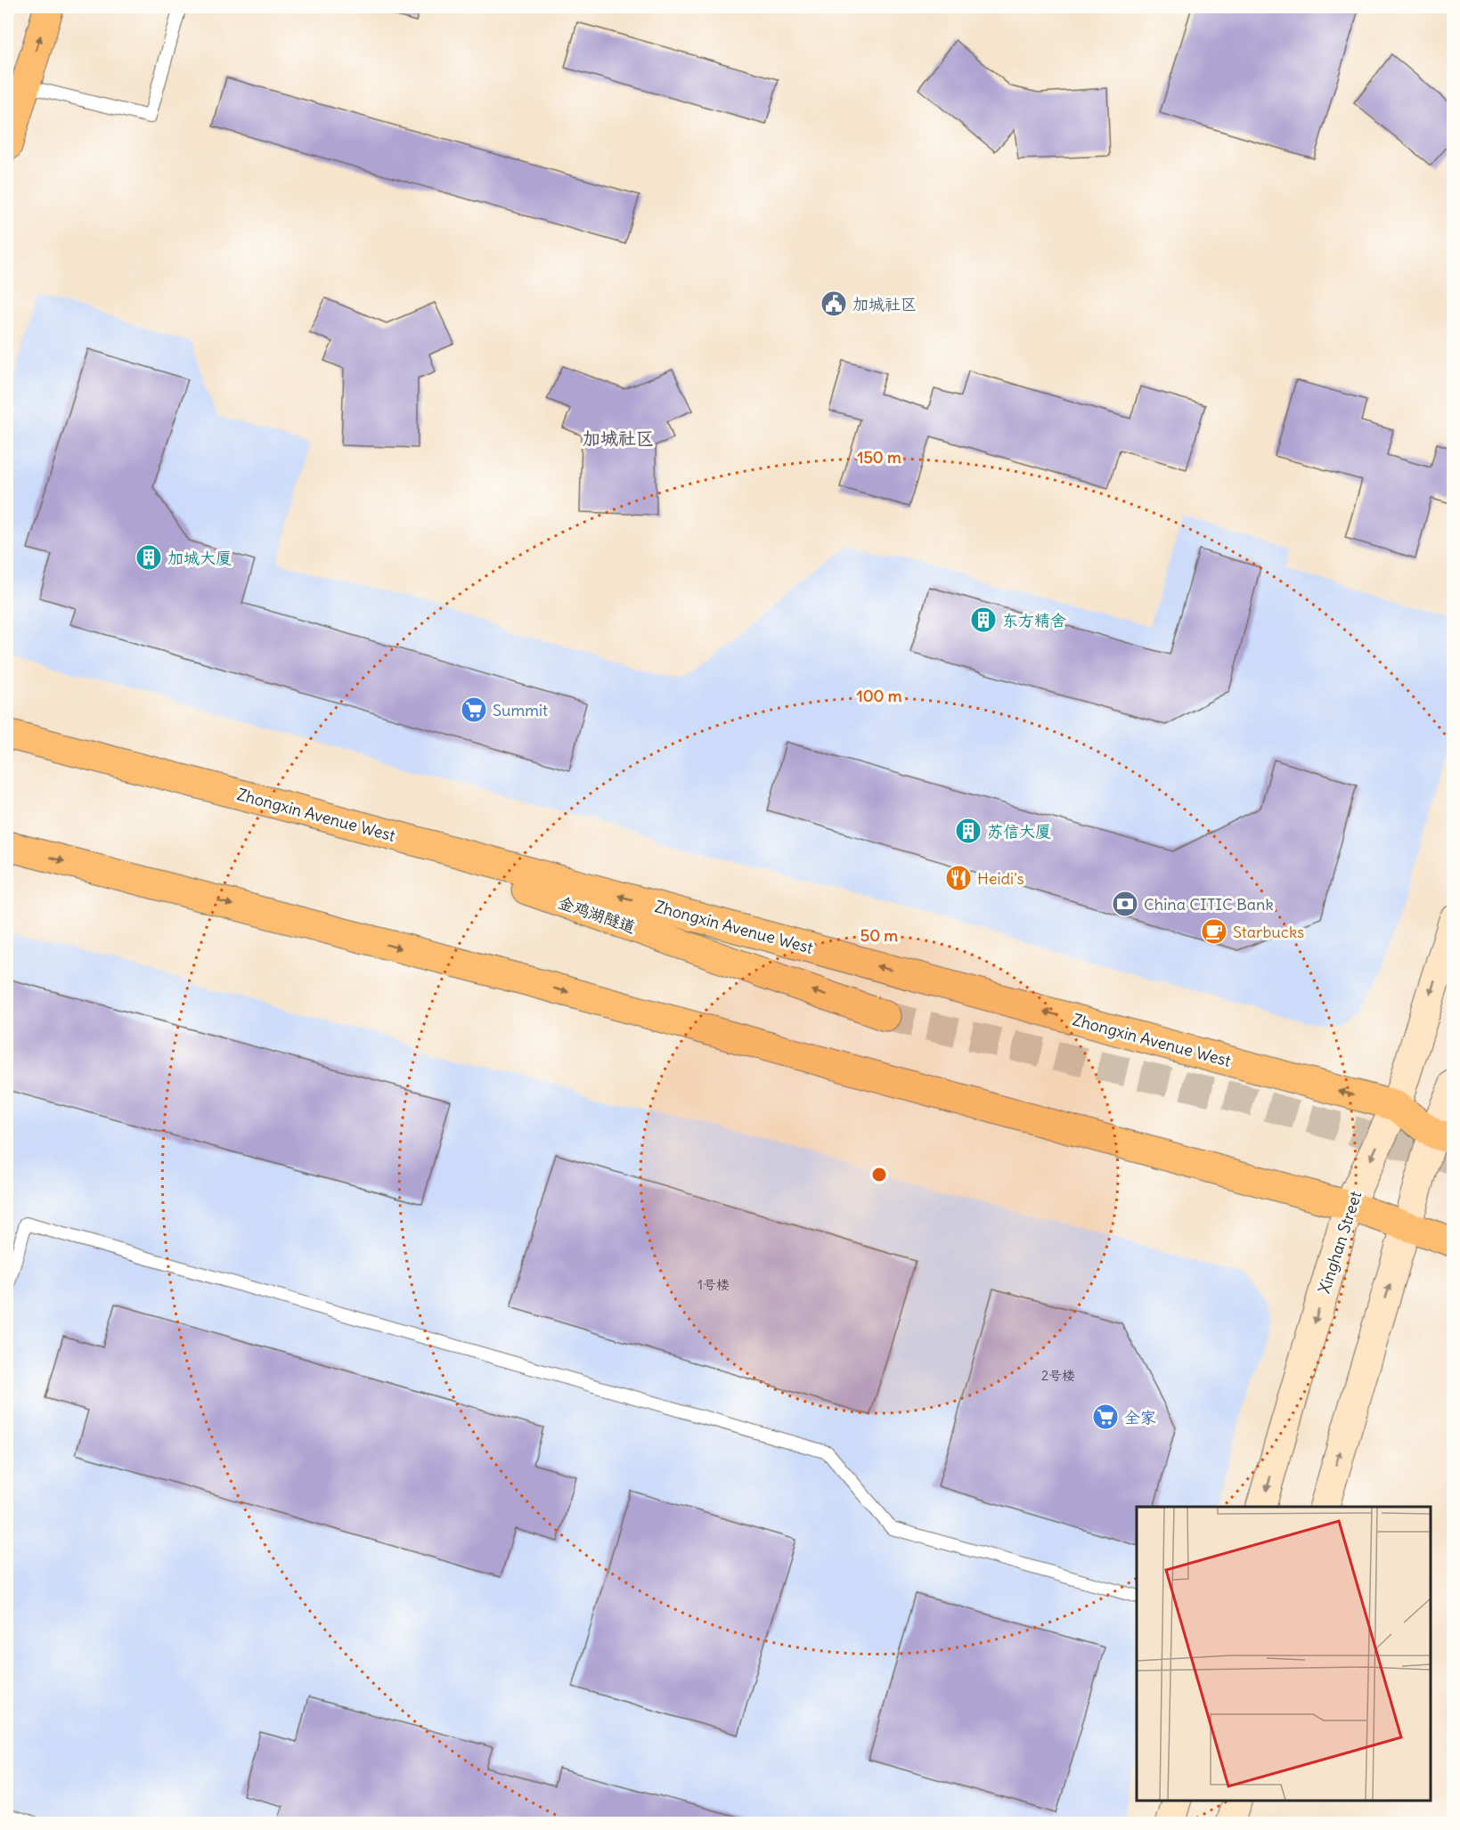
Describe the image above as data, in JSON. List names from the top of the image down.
{
  "streets": {
    "main road": ["Zhongxin Avenue West", "金鸡湖隧道", "Xinghan Street"]
  },
  "crossings": [
    ["Zhongxin Avenue West", "金鸡湖隧道"],
    ["Zhongxin Avenue West", "Xinghan Street"]
  ],
  "districts": ["加城社区"],
  "places": {
    "public building": ["加城社区"],
    "building": ["加城大厦", "东方精舍", "苏信大厦"],
    "supermarket": ["Summit", "全家"],
    "restaurant": ["Heidi's"],
    "bank": ["China CITIC Bank"],
    "cafe": ["Starbucks"]
  },
  "house_numbers": ["1号楼", "2号楼"],
  "rings": ["150 m", "100 m", "50 m"]
}
